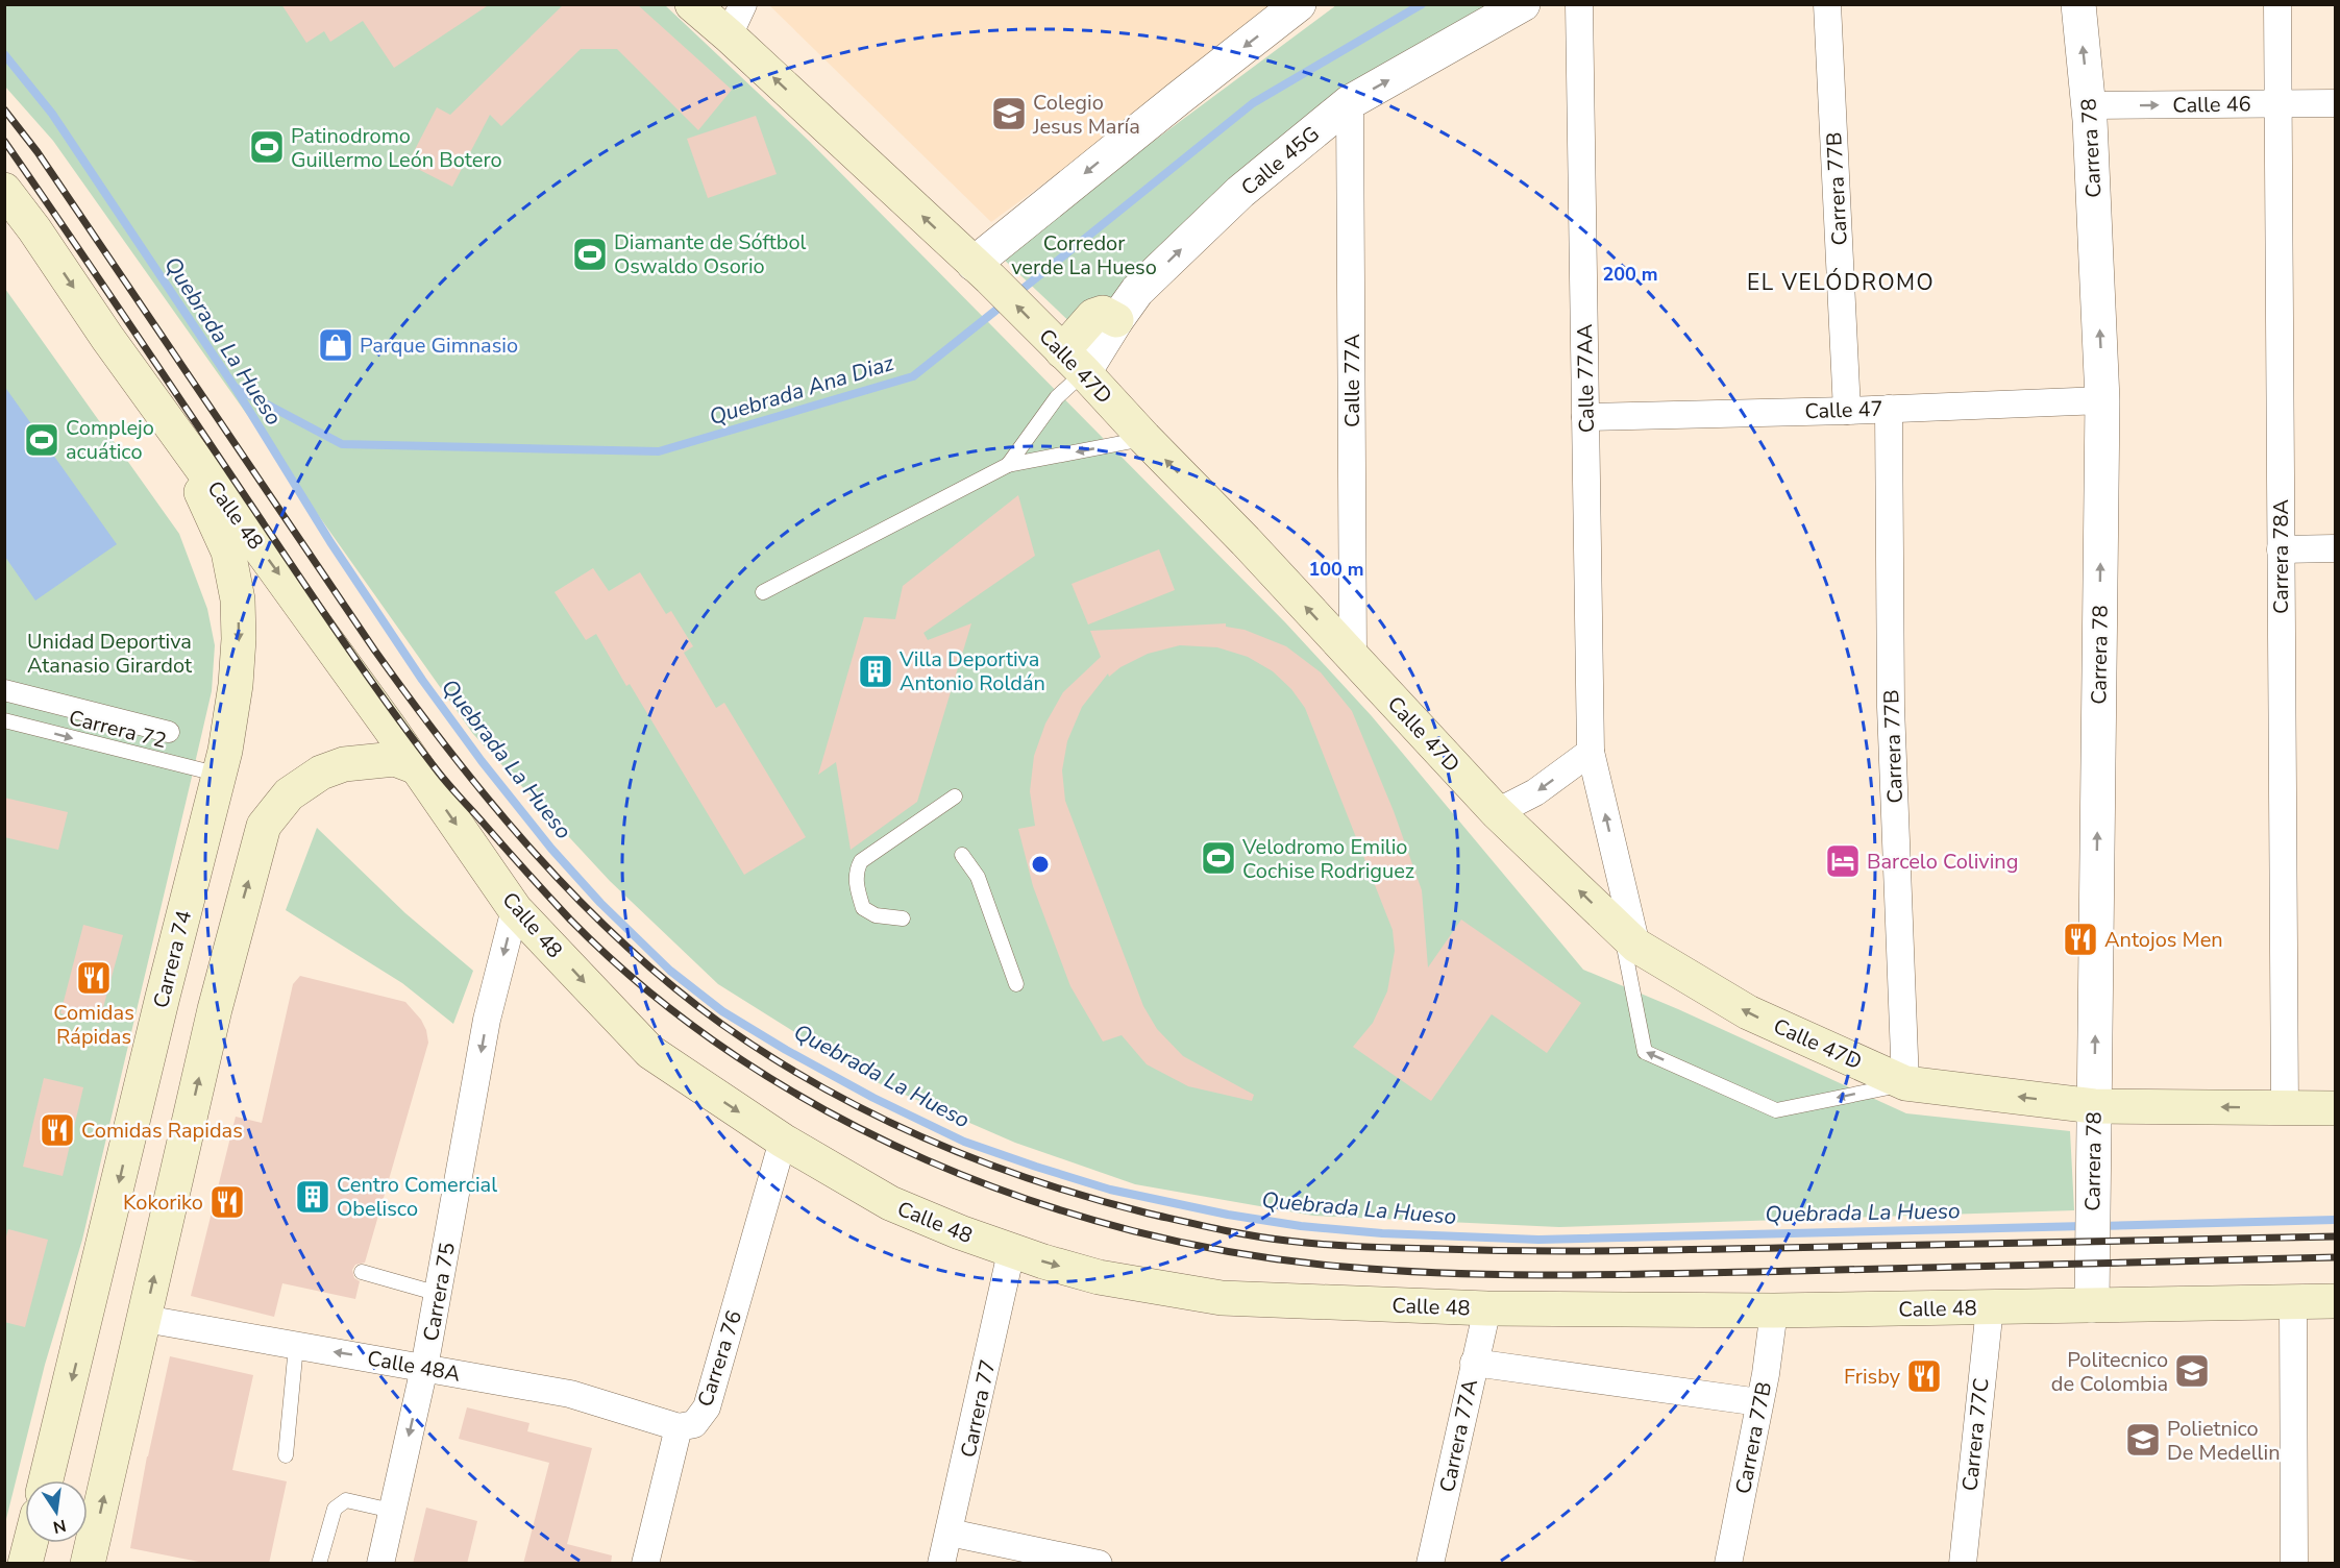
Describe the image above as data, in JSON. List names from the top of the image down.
{
  "streets": {
    "main road": ["Calle 47D", "Calle 48", "Carrera 74"],
    "street": [
      "Calle 46",
      "Carrera 78",
      "Calle 45G",
      "Carrera 77B",
      "Calle 77AA",
      "Calle 77A",
      "Calle 47",
      "Carrera 78A",
      "Carrera 75",
      "Carrera 76",
      "Calle 48A",
      "Carrera 77",
      "Carrera 77C",
      "Carrera 77A"
    ],
    "lane": ["Carrera 72"]
  },
  "crossings": [
    ["Calle 46", "Carrera 78"],
    ["Calle 46", "Carrera 78A"],
    ["Carrera 78", "Calle 47D"],
    ["Carrera 78", "Calle 47"],
    ["Carrera 78", "Calle 48"],
    ["Calle 45G", "Calle 47D"],
    ["Calle 45G", "Calle 77A"],
    ["Carrera 77B", "Calle 47D"],
    ["Carrera 77B", "Calle 47"],
    ["Carrera 77B", "Calle 48"],
    ["Calle 47D", "Calle 77AA"],
    ["Calle 47D", "Calle 77A"],
    ["Calle 47D", "Carrera 78A"],
    ["Calle 77AA", "Calle 47"],
    ["Calle 48", "Carrera 74"],
    ["Calle 48", "Carrera 75"],
    ["Calle 48", "Carrera 76"],
    ["Calle 48", "Carrera 77"],
    ["Calle 48", "Carrera 77C"],
    ["Calle 48", "Carrera 77A"],
    ["Carrera 72", "Carrera 74"],
    ["Carrera 75", "Calle 48A"],
    ["Carrera 76", "Calle 48A"]
  ],
  "one_way": [
    "Calle 46",
    "Carrera 78",
    "Calle 47D",
    "Calle 48",
    "Carrera 72",
    "Carrera 74",
    "Carrera 75"
  ],
  "districts": ["EL VELÓDROMO"],
  "water": ["Quebrada La Hueso", "Quebrada Ana Diaz"],
  "parks": ["Corredor verde La Hueso", "Unidad Deportiva Atanasio Girardot"],
  "places": {
    "school or university": ["Colegio Jesus María", "Politecnico de Colombia", "Polietnico De Medellin"],
    "sports": [
      "Patinodromo Guillermo León Botero",
      "Diamante de Sóftbol Oswaldo Osorio",
      "Complejo acuático",
      "Velodromo Emilio Cochise Rodriguez"
    ],
    "shop": ["Parque Gimnasio"],
    "building": ["Villa Deportiva Antonio Roldán", "Centro Comercial Obelisco"],
    "hotel": ["Barcelo Coliving"],
    "restaurant": [
      "Antojos Men",
      "Comidas Rápidas",
      "Comidas Rapidas",
      "Kokoriko",
      "Frisby"
    ]
  },
  "north": "bottom",
  "rings": ["200 m", "100 m"]
}
